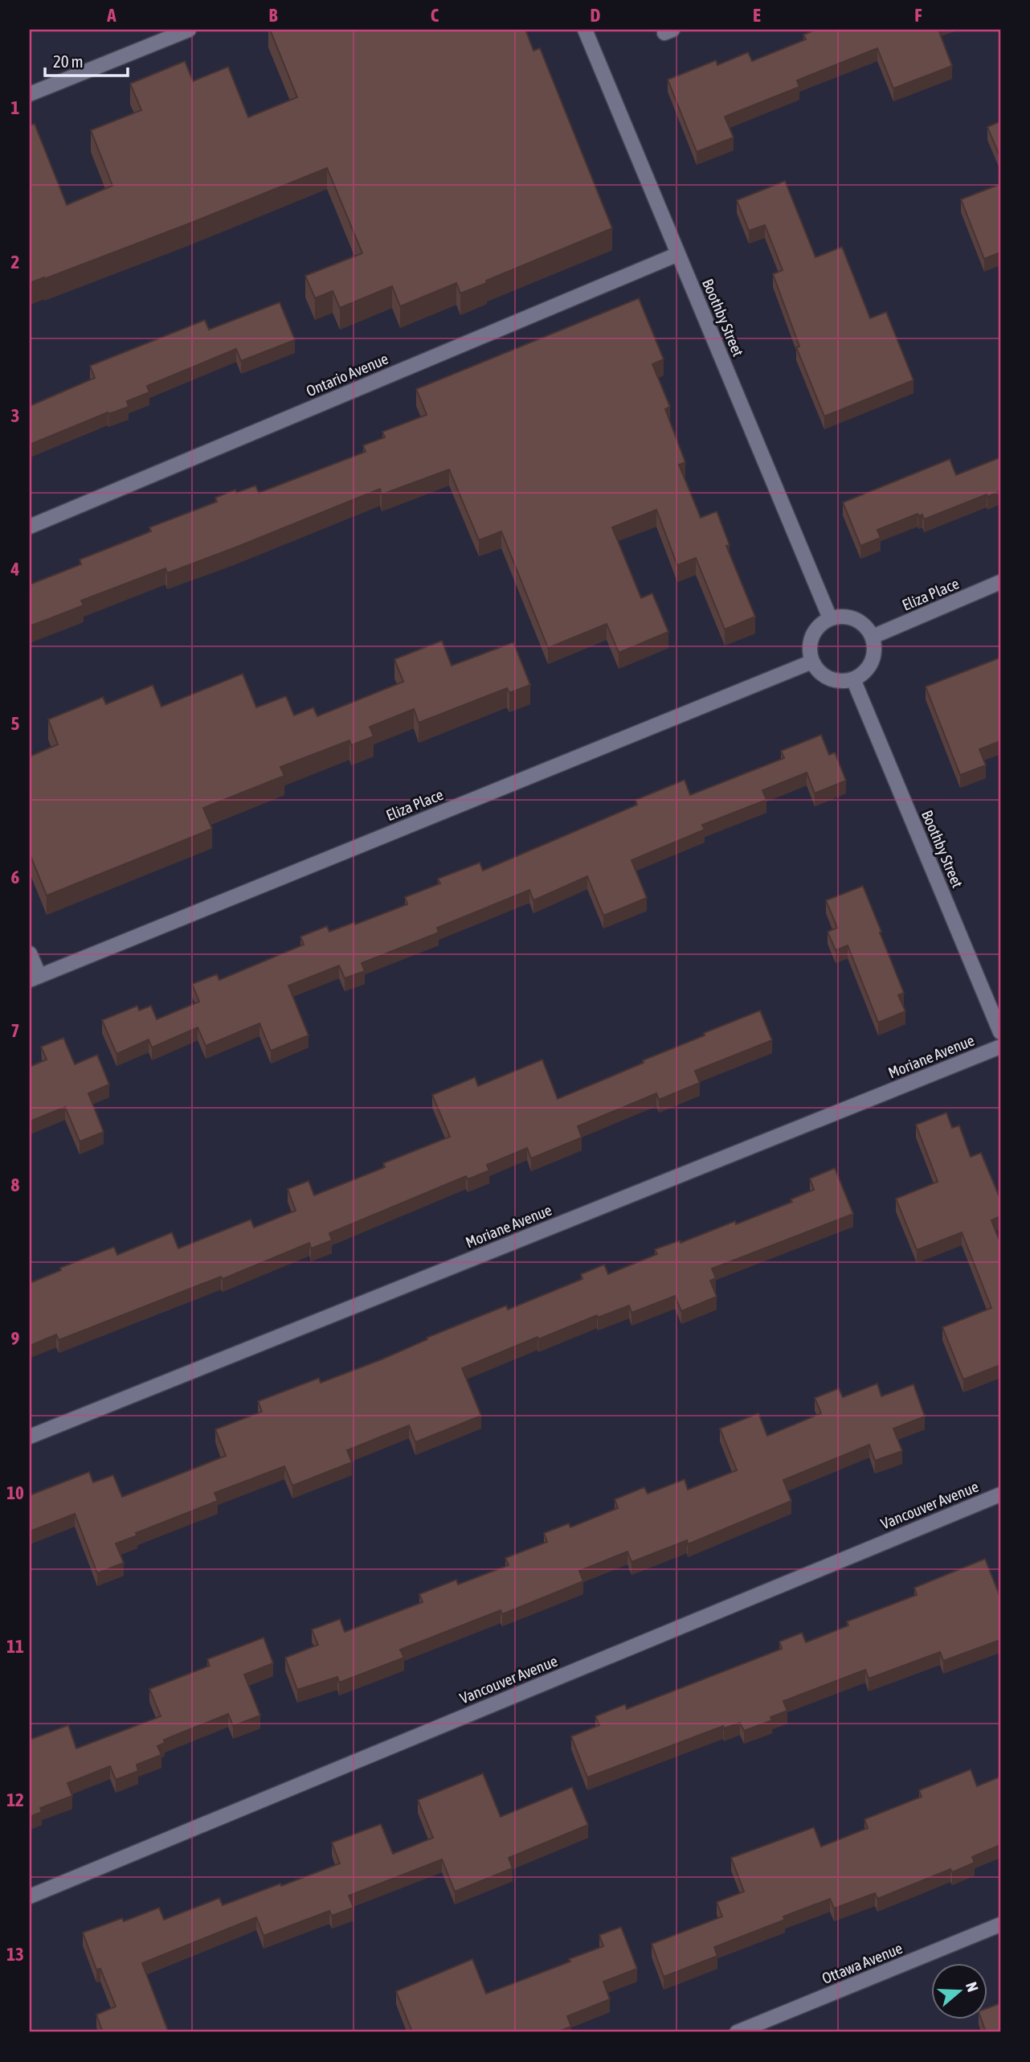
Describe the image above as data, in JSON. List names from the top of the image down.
{
  "streets": {
    "street": [
      "Boothby Street",
      "Ontario Avenue",
      "Eliza Place",
      "Moriane Avenue",
      "Vancouver Avenue",
      "Ottawa Avenue"
    ]
  },
  "crossings": [
    ["Boothby Street", "Ontario Avenue"],
    ["Boothby Street", "Eliza Place"]
  ],
  "scale_bar": "20 m",
  "north": "right",
  "grid": {
    "columns": [
      "A",
      "B",
      "C",
      "D",
      "E",
      "F"
    ],
    "rows": [
      "1",
      "2",
      "3",
      "4",
      "5",
      "6",
      "7",
      "8",
      "9",
      "10",
      "11",
      "12",
      "13"
    ]
  }
}
